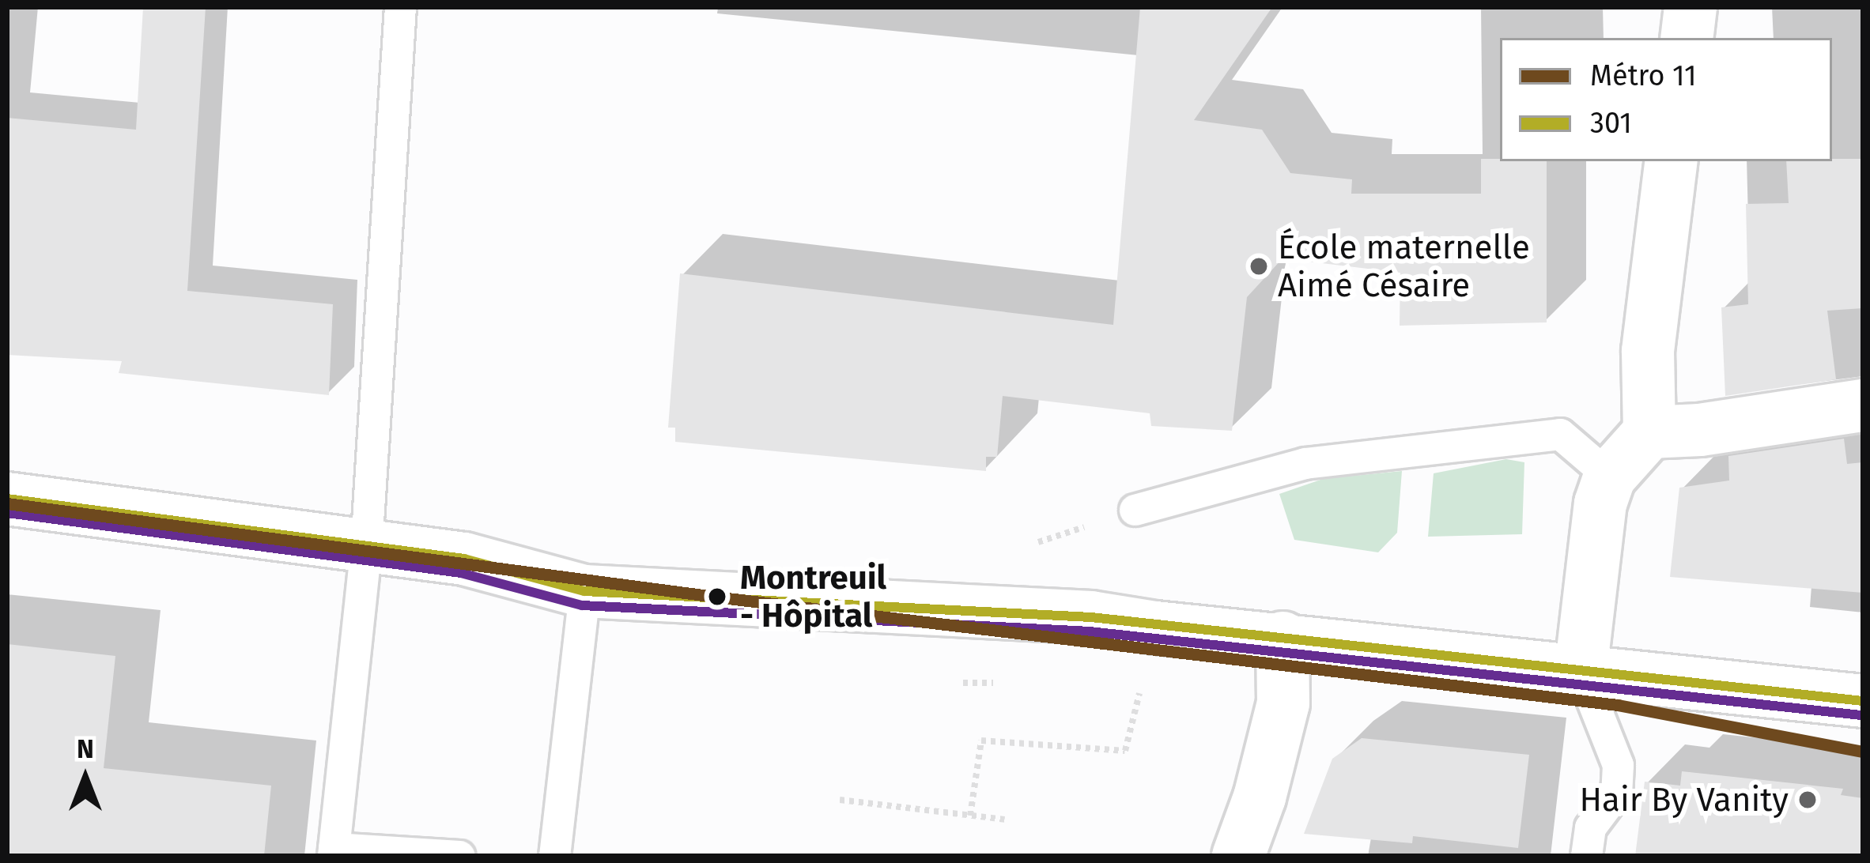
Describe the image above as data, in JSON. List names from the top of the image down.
{
  "places": ["École maternelle Aimé Césaire", "Montreuil - Hôpital", "Hair By Vanity"],
  "lines": ["transit line 301", "metro line 11"],
  "legend": ["Métro 11", "301"],
  "north": "top"
}
